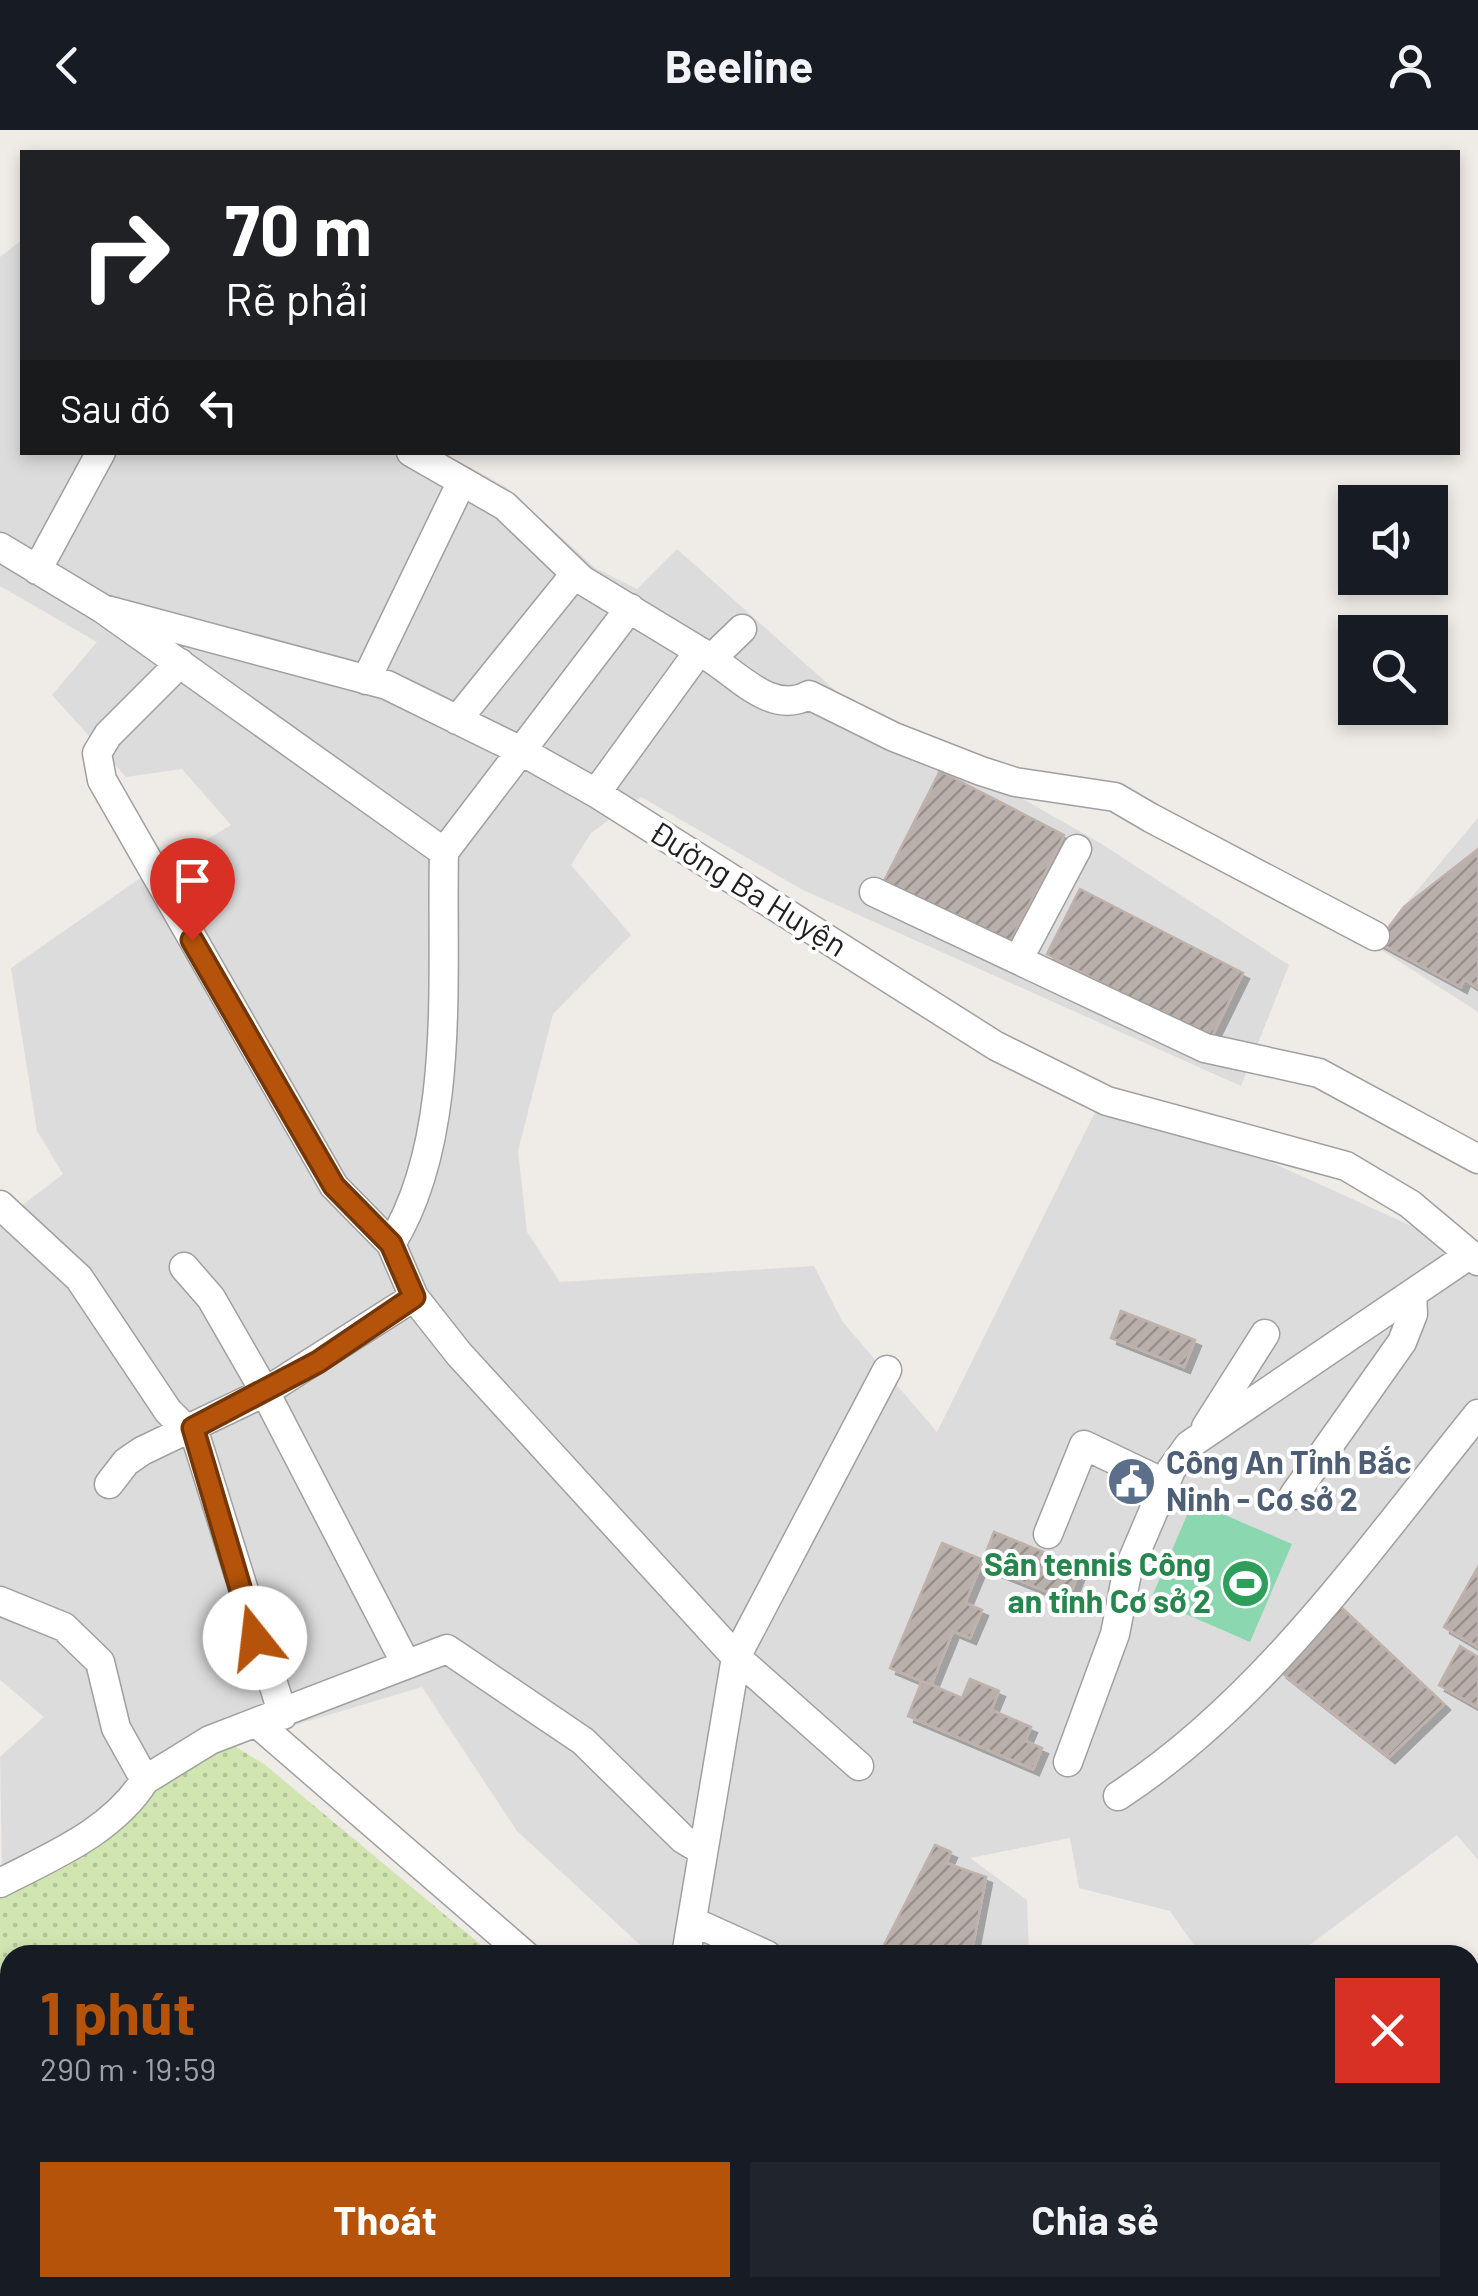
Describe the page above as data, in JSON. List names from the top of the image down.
{
  "streets": {
    "street": ["Đường Ba Huyện"]
  },
  "places": {
    "public building": ["Công An Tỉnh Bắc Ninh - Cơ sở 2"],
    "sports": ["Sân tennis Công an tỉnh Cơ sở 2"]
  },
  "page": {
    "header": "Beeline",
    "turn": ["70 m", "Rẽ phải"],
    "then": "Sau đó",
    "heading": ["1 phút", "290 m · 19:59"],
    "buttons": ["Thoát", "Chia sẻ"]
  }
}
